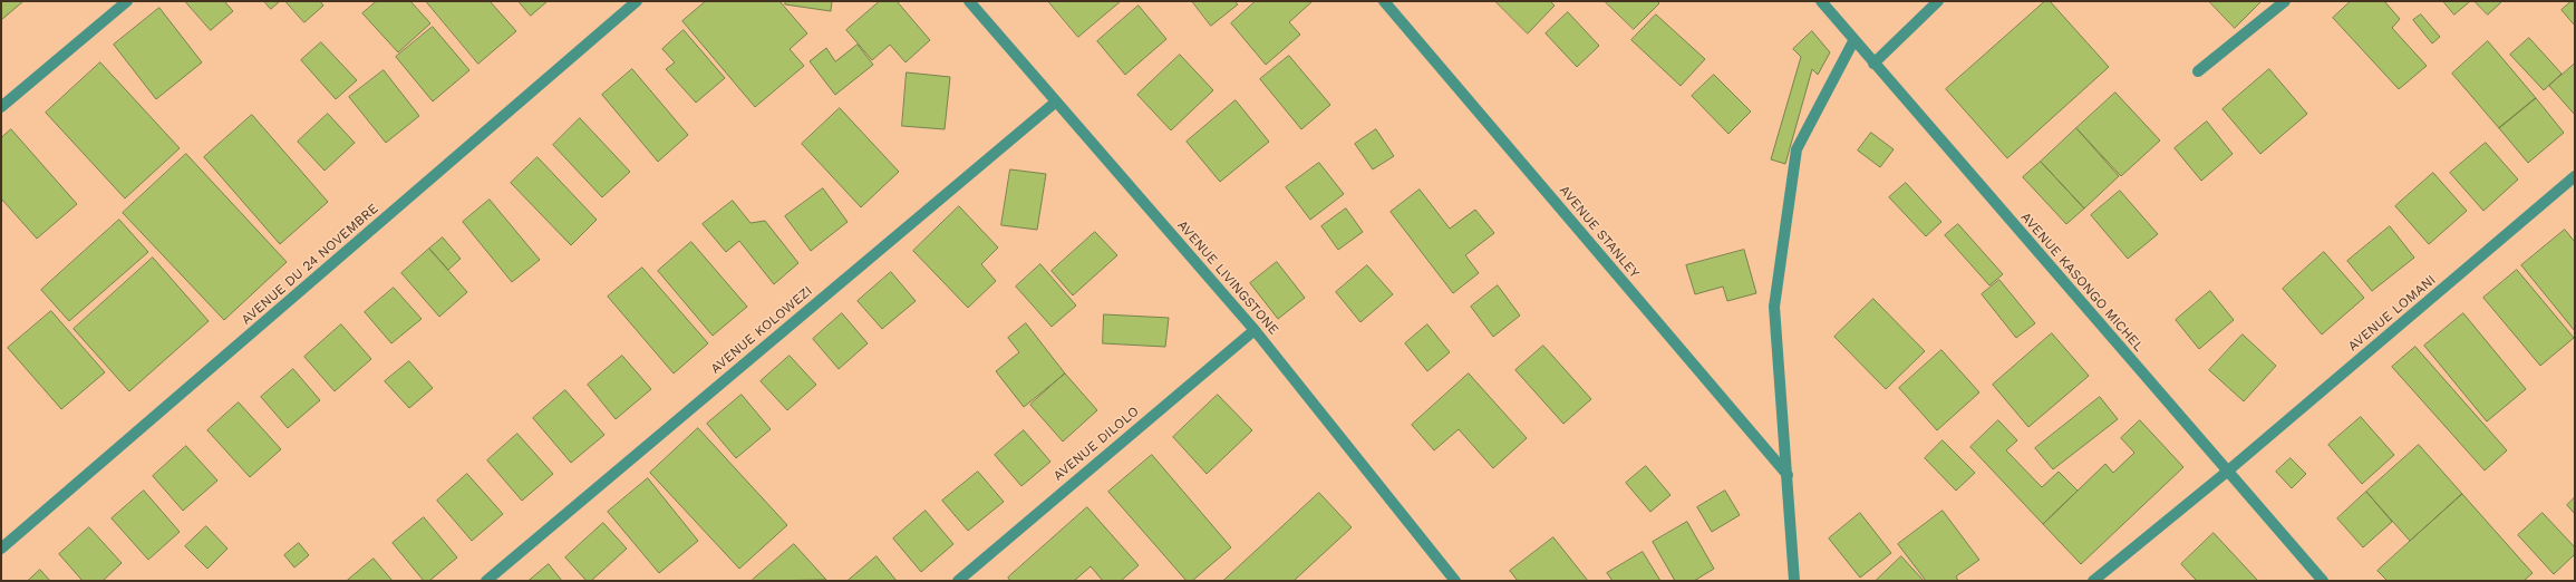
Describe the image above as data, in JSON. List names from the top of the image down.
{
  "streets": {
    "street": [
      "AVENUE STANLEY",
      "AVENUE DU 24 NOVEMBRE",
      "AVENUE LIVINGSTONE",
      "AVENUE KASONGO MICHEL",
      "AVENUE LOMANI",
      "AVENUE KOLOWEZI",
      "AVENUE DILOLO"
    ]
  },
  "crossings": [
    ["AVENUE LIVINGSTONE", "AVENUE KOLOWEZI"],
    ["AVENUE LIVINGSTONE", "AVENUE DILOLO"],
    ["AVENUE KASONGO MICHEL", "AVENUE LOMANI"]
  ]
}
